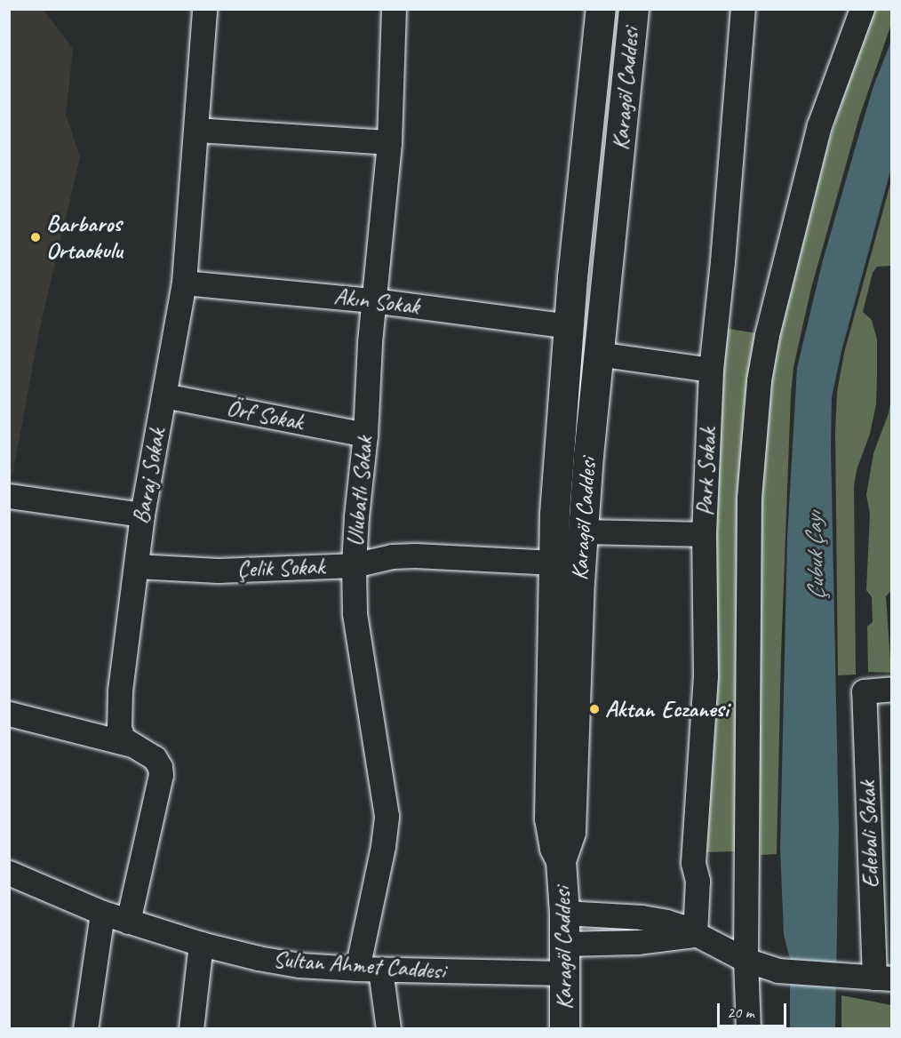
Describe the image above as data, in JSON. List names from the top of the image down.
{
  "streets": {
    "main road": ["Karagöl Caddesi"],
    "street": [
      "Akın Sokak",
      "Örf Sokak",
      "Park Sokak",
      "Baraj Sokak",
      "Ulubatlı Sokak",
      "Çelik Sokak",
      "Edebali Sokak",
      "Sultan Ahmet Caddesi"
    ]
  },
  "crossings": [
    ["Karagöl Caddesi", "Sultan Ahmet Caddesi"],
    ["Akın Sokak", "Baraj Sokak"],
    ["Akın Sokak", "Ulubatlı Sokak"],
    ["Örf Sokak", "Baraj Sokak"],
    ["Örf Sokak", "Ulubatlı Sokak"],
    ["Baraj Sokak", "Çelik Sokak"],
    ["Baraj Sokak", "Sultan Ahmet Caddesi"],
    ["Ulubatlı Sokak", "Çelik Sokak"],
    ["Ulubatlı Sokak", "Sultan Ahmet Caddesi"]
  ],
  "water": ["Çubuk Çayı"],
  "places": ["Barbaros Ortaokulu", "Aktan Eczanesi"],
  "scale_bar": "20 m"
}
